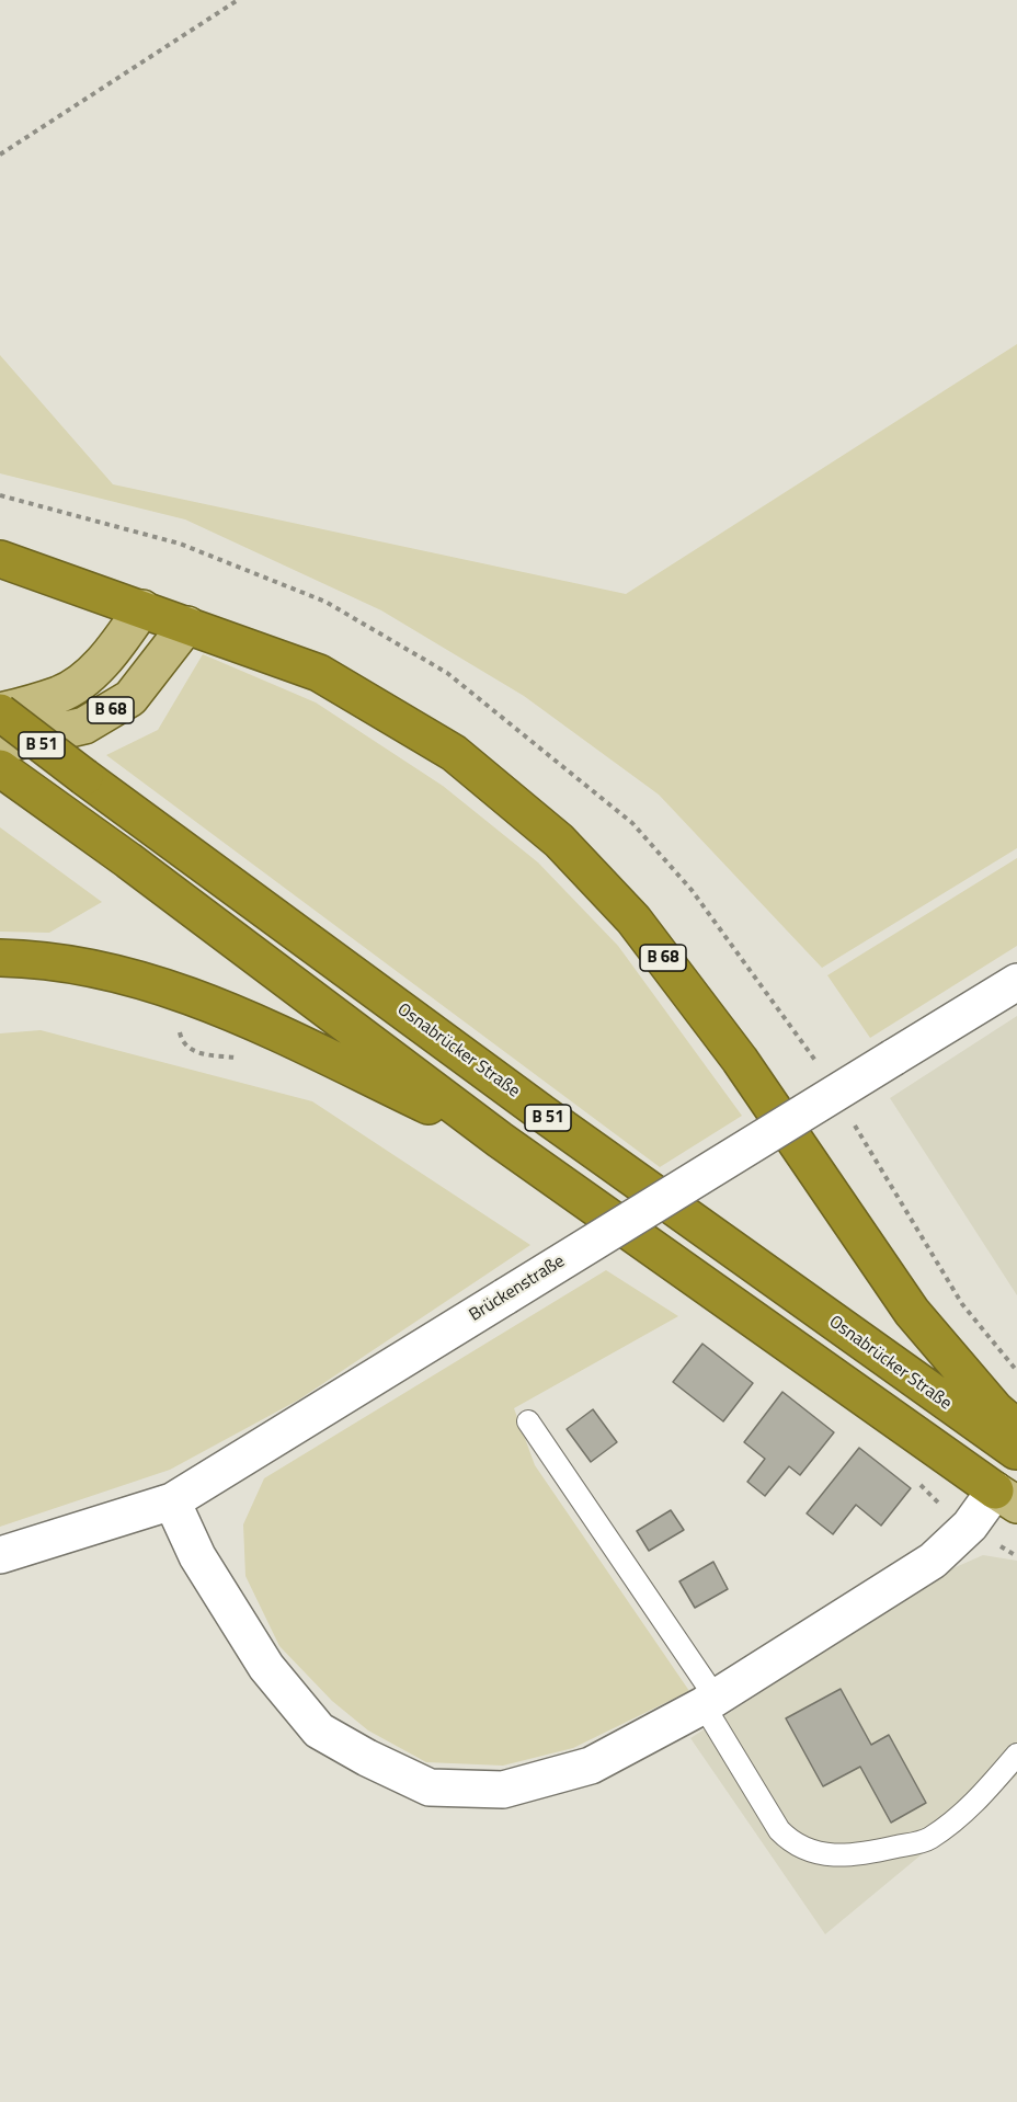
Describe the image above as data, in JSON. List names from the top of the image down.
{
  "streets": {
    "highway": ["B 68", "B 51", "Osnabrücker Straße"],
    "street": ["Brückenstraße"]
  },
  "crossings": [
    ["B 68", "Osnabrücker Straße"]
  ]
}
